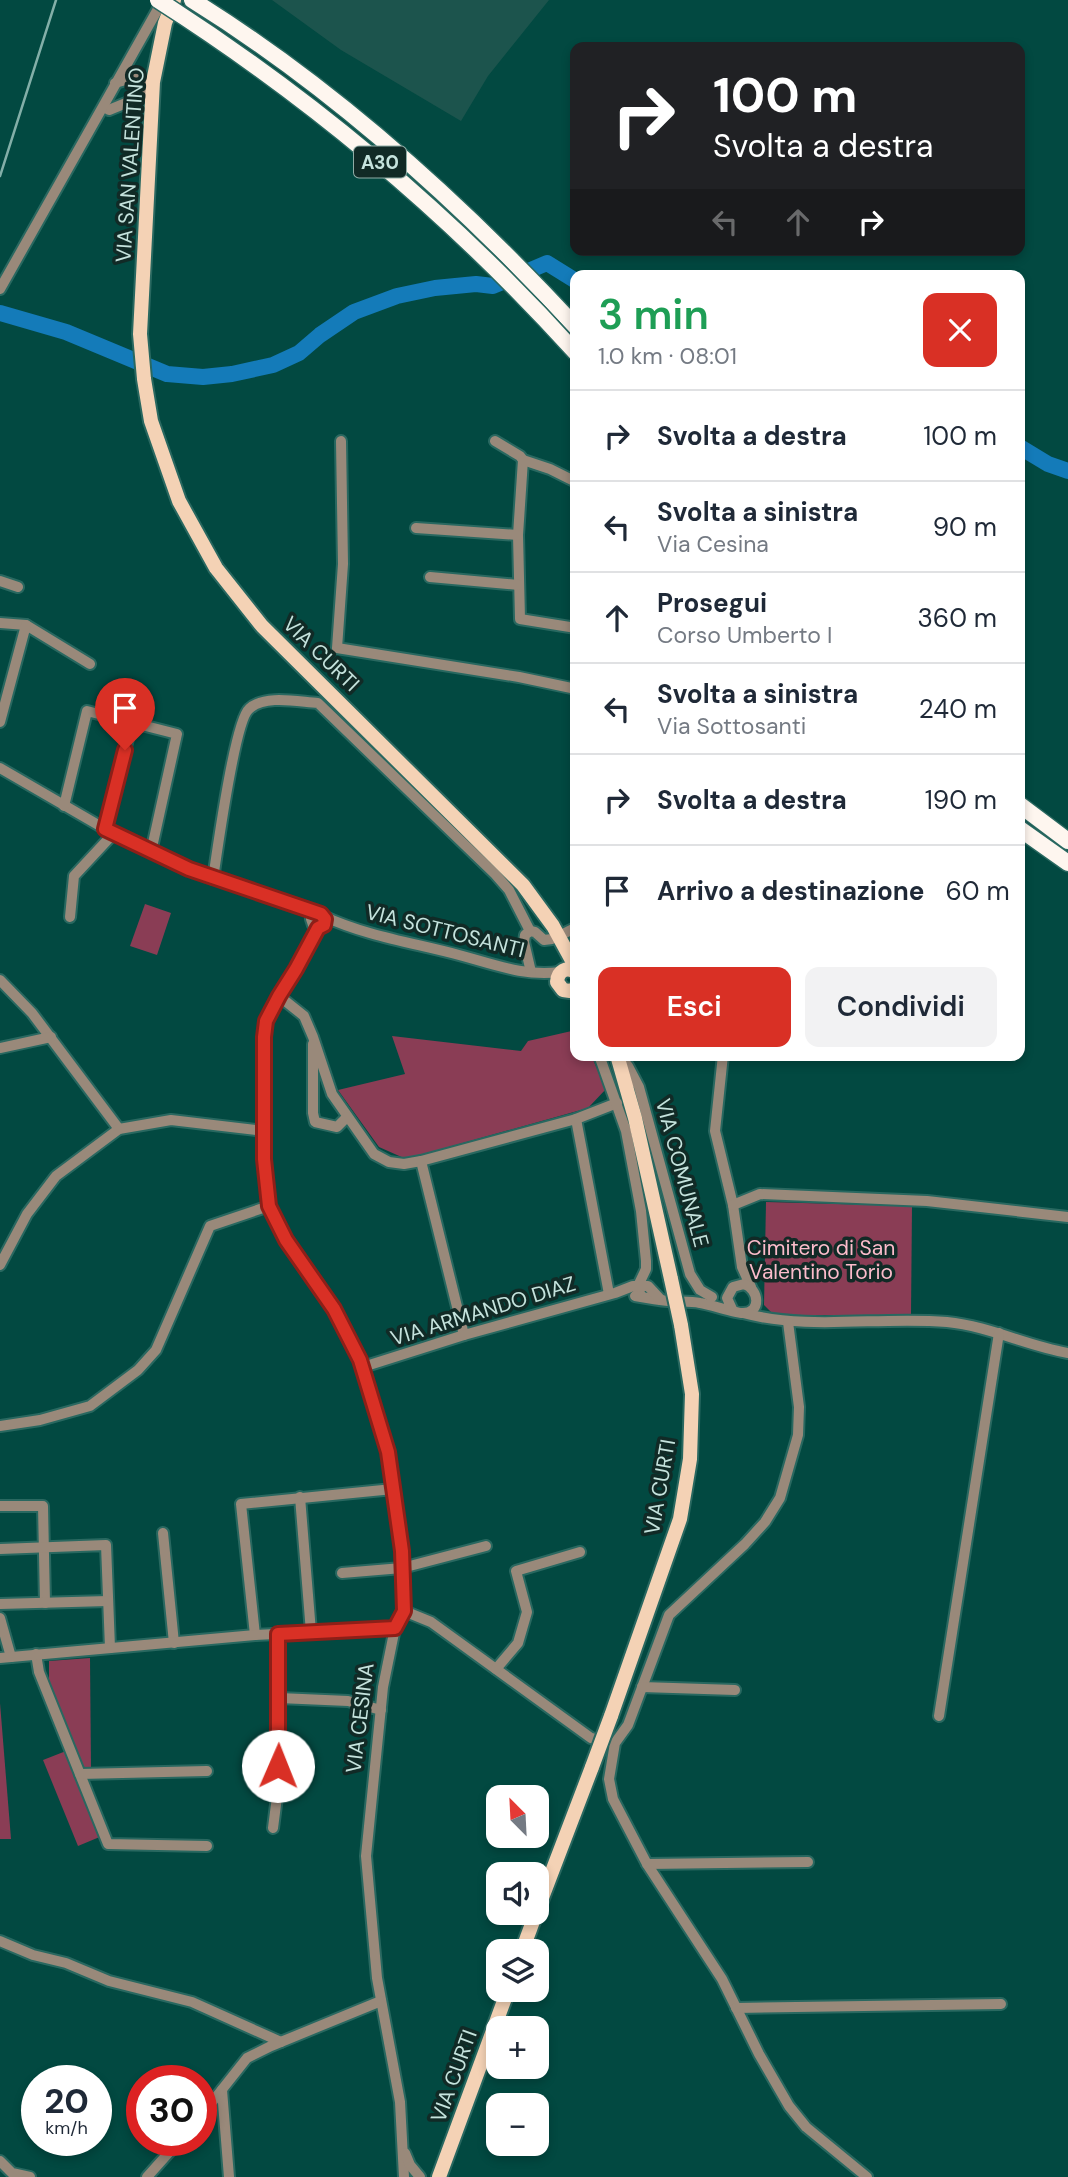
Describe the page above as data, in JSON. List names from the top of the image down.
{
  "streets": {
    "highway": ["A30"],
    "main road": ["VIA SAN VALENTINO", "VIA CURTI"],
    "street": [
      "VIA SOTTOSANTI",
      "VIA COMUNALE",
      "VIA ARMANDO DIAZ",
      "VIA CESINA"
    ]
  },
  "crossings": [
    ["A30", "VIA SAN VALENTINO"],
    ["VIA SAN VALENTINO", "VIA CURTI"],
    ["VIA CURTI", "VIA SOTTOSANTI"]
  ],
  "parks": ["Cimitero di San Valentino Torio"],
  "north": "top left",
  "page": {
    "turn": ["100 m", "Svolta a destra"],
    "heading": ["3 min", "1.0 km · 08:01"],
    "list": [
      {
        "name": "Svolta a destra",
        "value": "100 m"
      },
      {
        "name": "Svolta a sinistra",
        "note": "Via Cesina",
        "value": "90 m"
      },
      {
        "name": "Prosegui",
        "note": "Corso Umberto I",
        "value": "360 m"
      },
      {
        "name": "Svolta a sinistra",
        "note": "Via Sottosanti",
        "value": "240 m"
      },
      {
        "name": "Svolta a destra",
        "value": "190 m"
      },
      {
        "name": "Arrivo a destinazione",
        "value": "60 m"
      }
    ],
    "buttons": ["Esci", "Condividi"],
    "map_buttons": ["+", "−"],
    "speed": "20 km/h",
    "limit": "30"
  }
}
